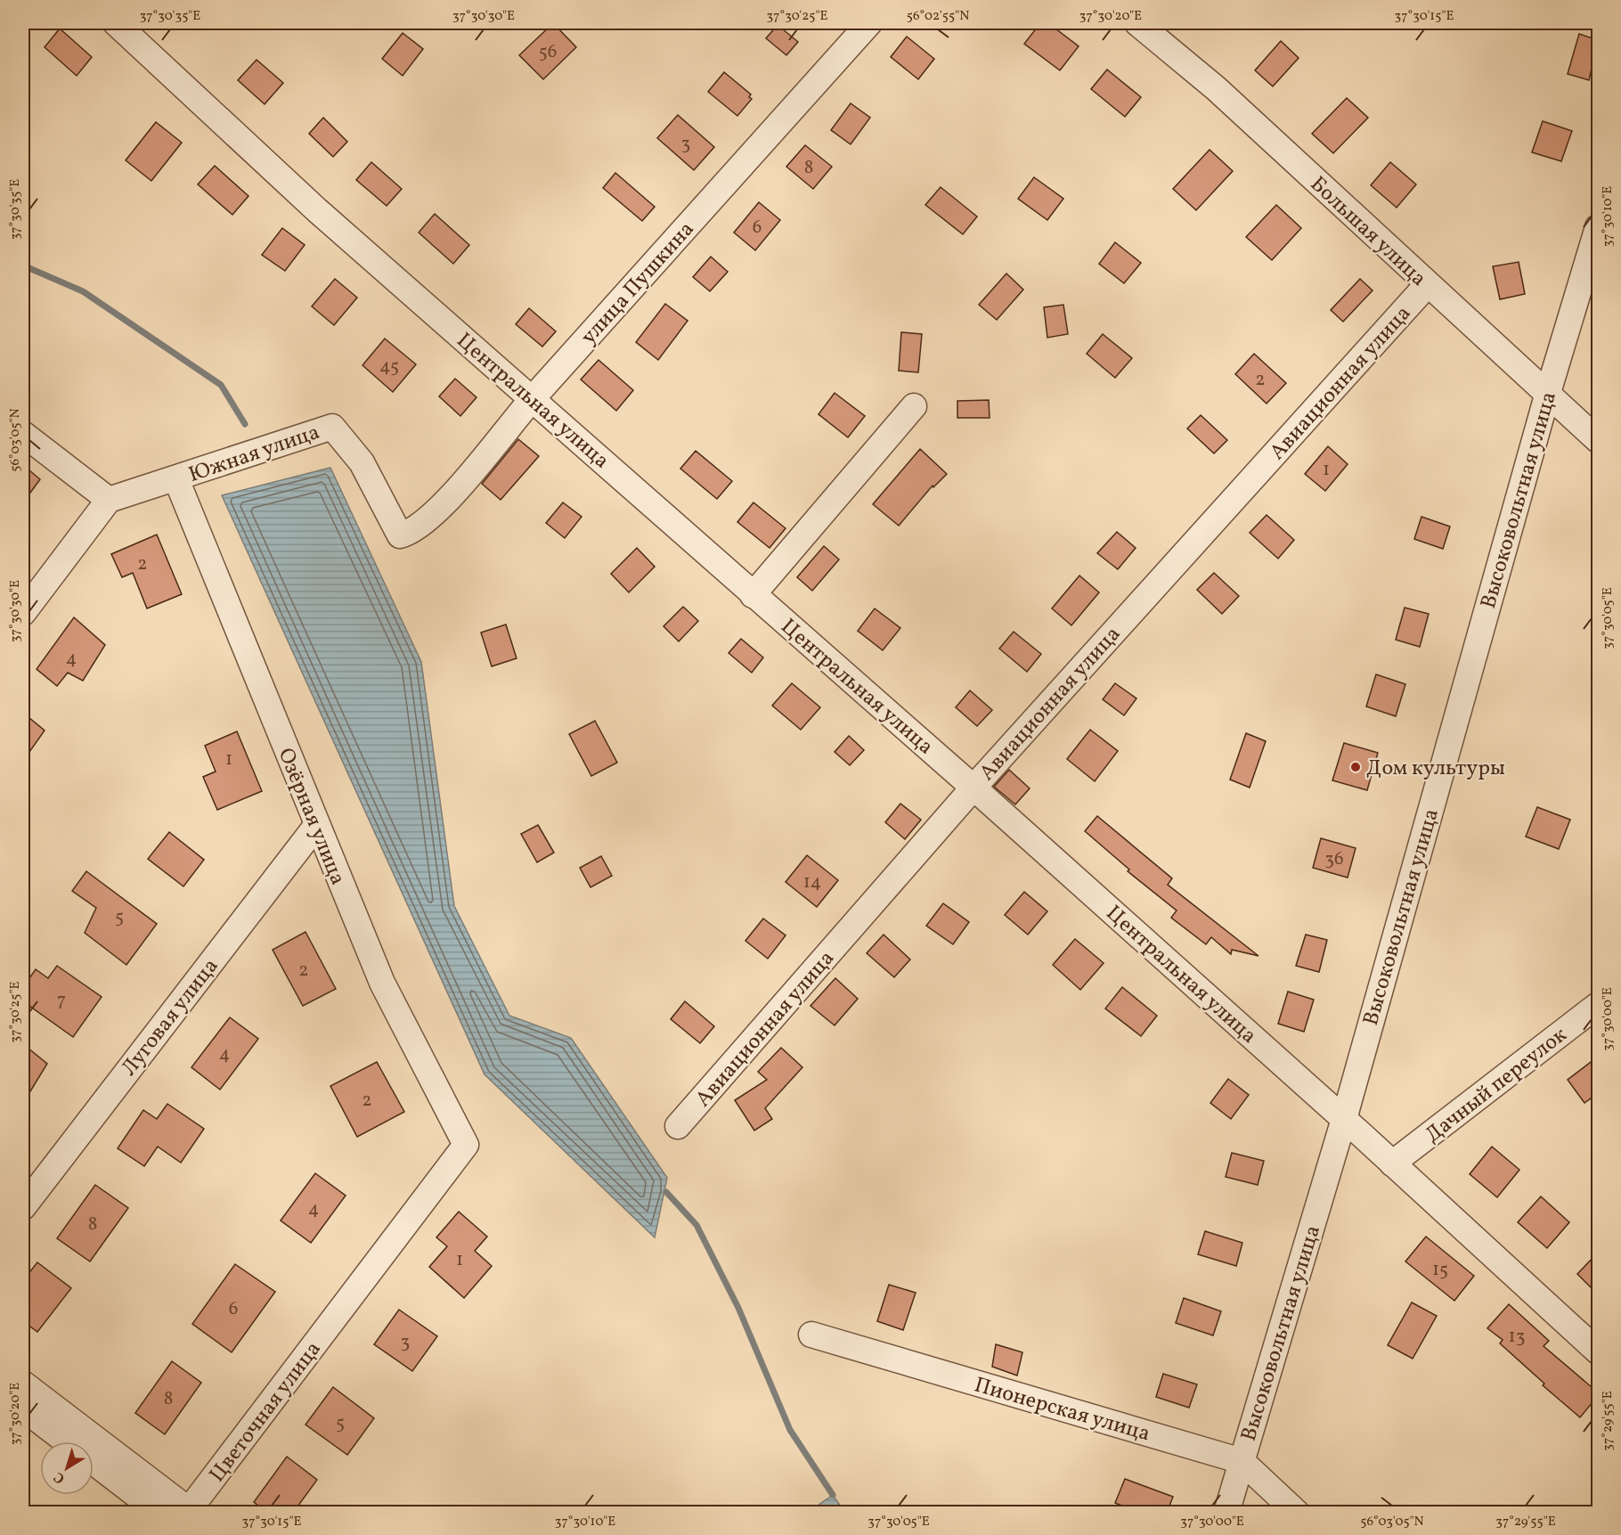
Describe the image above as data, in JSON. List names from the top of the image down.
{
  "streets": {
    "street": [
      "Большая улица",
      "улица Пушкина",
      "Авиационная улица",
      "Центральная улица",
      "Южная улица",
      "Высоковольтная улица",
      "Озёрная улица",
      "Луговая улица",
      "Дачный переулок",
      "Пионерская улица",
      "Цветочная улица"
    ]
  },
  "crossings": [
    ["Большая улица", "Авиационная улица"],
    ["Большая улица", "Высоковольтная улица"],
    ["улица Пушкина", "Центральная улица"],
    ["улица Пушкина", "Южная улица"],
    ["Авиационная улица", "Центральная улица"],
    ["Центральная улица", "Высоковольтная улица"],
    ["Центральная улица", "Дачный переулок"],
    ["Южная улица", "Озёрная улица"],
    ["Высоковольтная улица", "Пионерская улица"],
    ["Озёрная улица", "Луговая улица"],
    ["Озёрная улица", "Цветочная улица"]
  ],
  "places": ["Дом культуры"],
  "house_numbers": [
    "56",
    "3",
    "8",
    "6",
    "45",
    "2",
    "1",
    "2",
    "4",
    "1",
    "36",
    "14",
    "5",
    "2",
    "7",
    "4",
    "2",
    "4",
    "8",
    "1",
    "15",
    "6",
    "13",
    "3",
    "8",
    "5"
  ],
  "north": "bottom left",
  "coordinates": [
    "37°30'35\"E",
    "37°30'30\"E",
    "37°30'25\"E",
    "56°02'55\"N",
    "37°30'20\"E",
    "37°30'15\"E",
    "37°30'10\"E",
    "56°03'05\"N",
    "37°30'05\"E",
    "37°30'00\"E",
    "37°29'55\"E"
  ]
}
